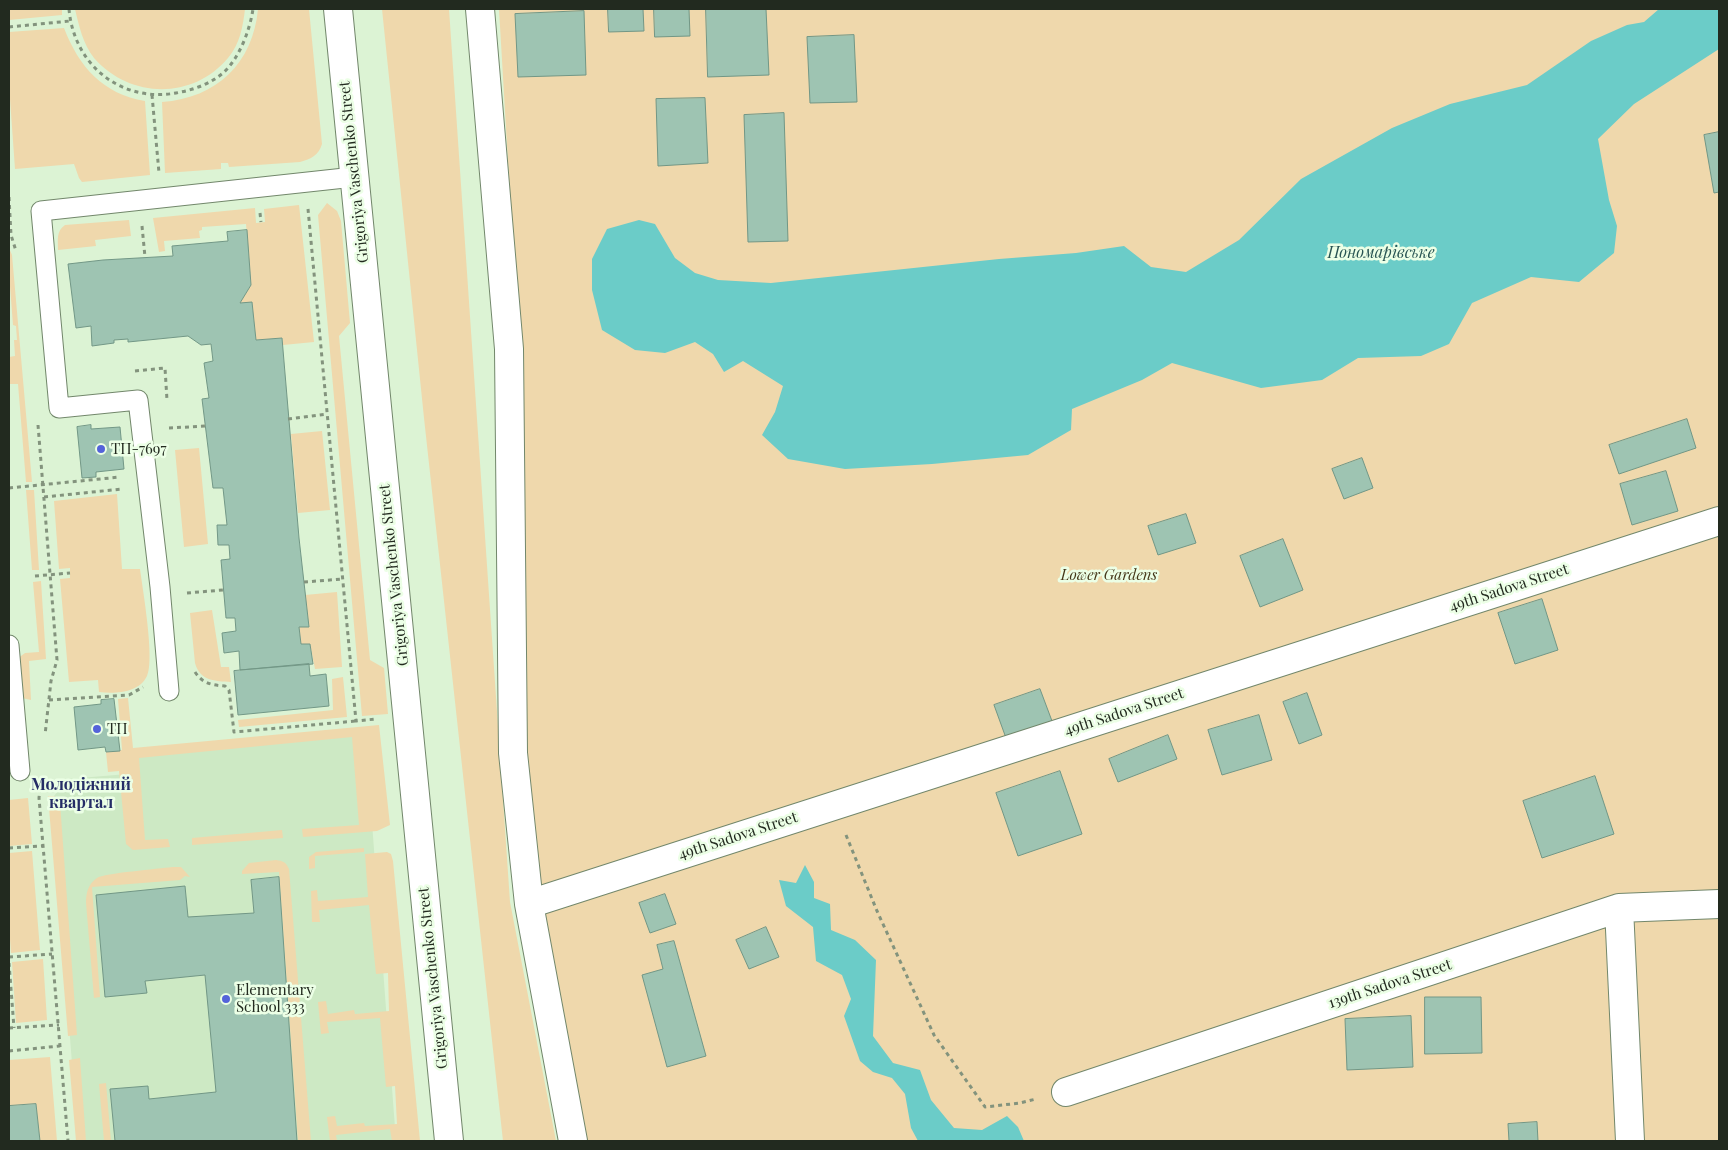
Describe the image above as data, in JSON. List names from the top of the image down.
{
  "streets": {
    "street": ["Grigoriya Vaschenko Street", "49th Sadova Street", "139th Sadova Street"]
  },
  "districts": ["Молодіжний квартал"],
  "water": ["Пономарівське"],
  "parks": ["Lower Gardens"],
  "places": ["ТП-7697", "ТП", "Elementary School 333"]
}
